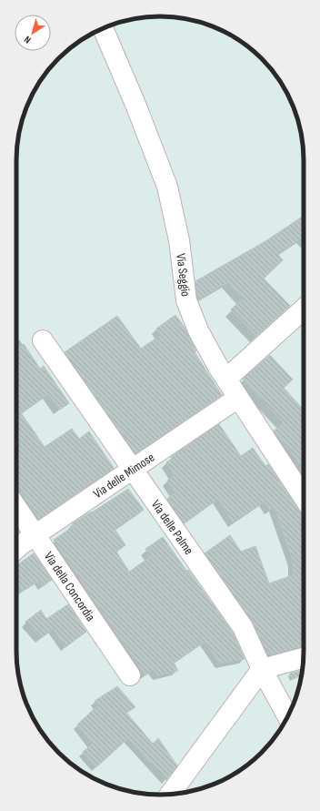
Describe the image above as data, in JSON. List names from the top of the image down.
{
  "streets": {
    "street": [
      "Via Seggio",
      "Via delle Mimose",
      "Via delle Palme",
      "Via della Concordia"
    ]
  },
  "crossings": [
    ["Via Seggio", "Via delle Mimose"],
    ["Via delle Mimose", "Via delle Palme"],
    ["Via delle Mimose", "Via della Concordia"]
  ],
  "north": "bottom left"
}
